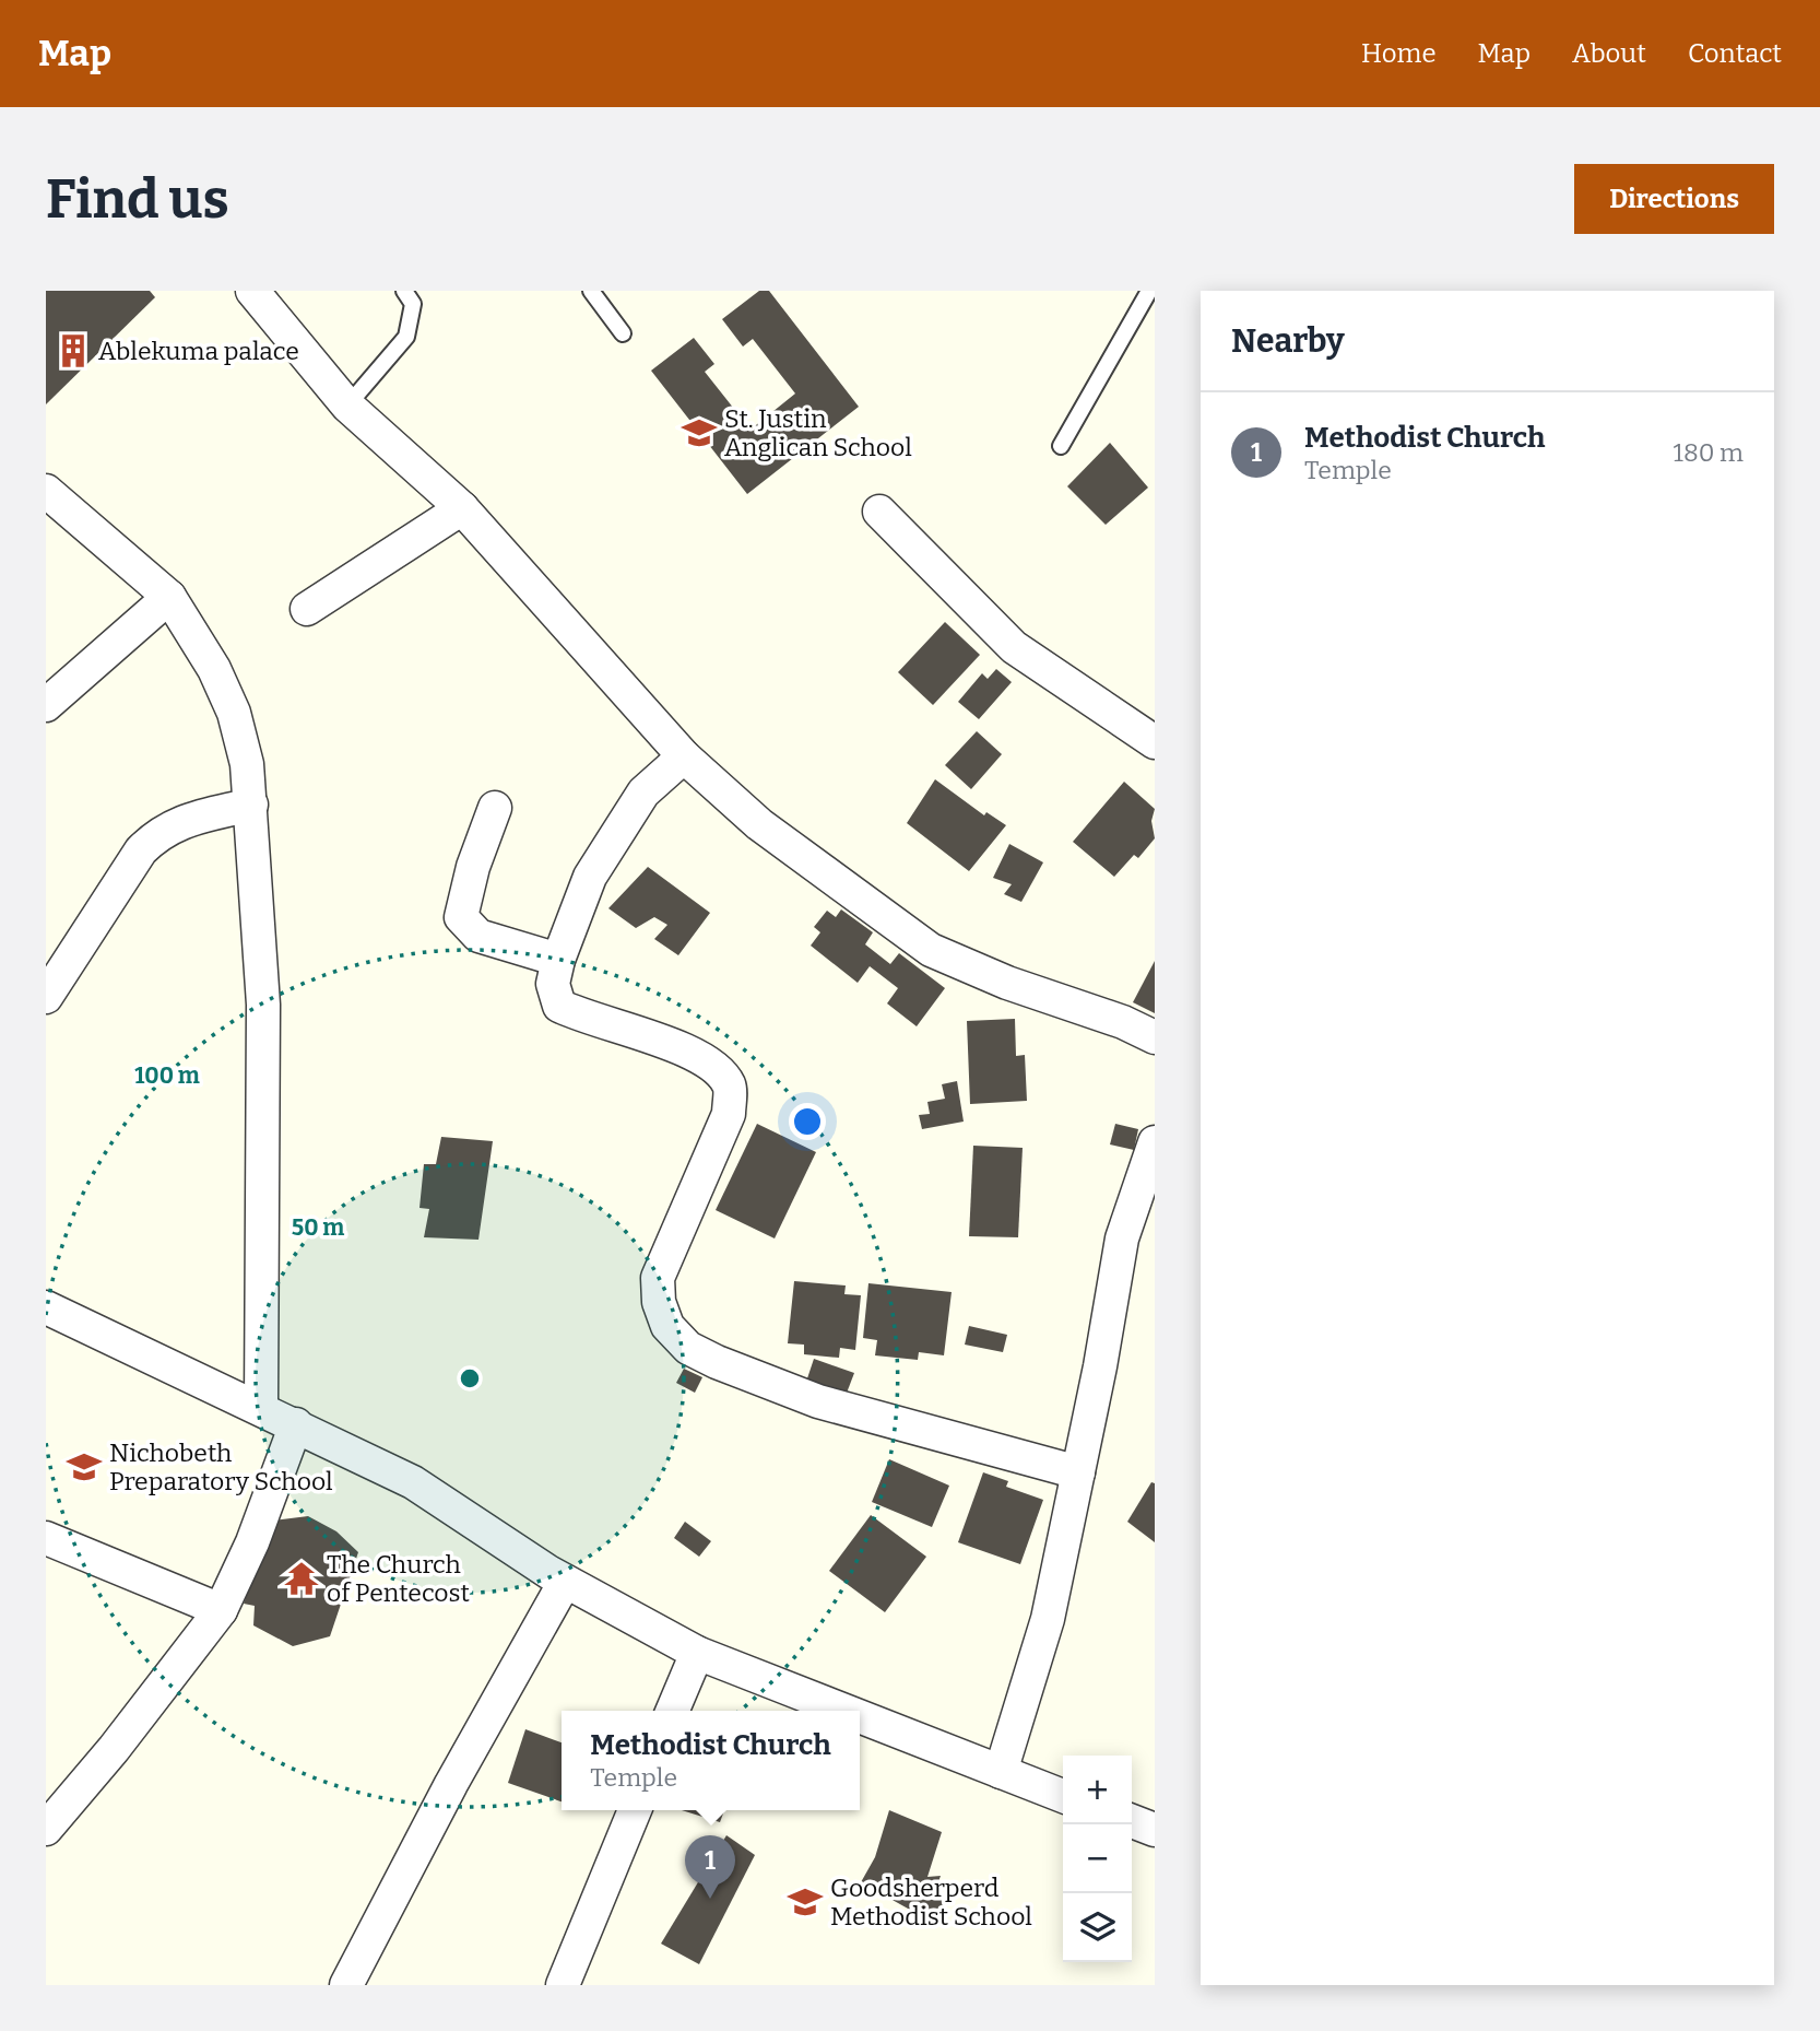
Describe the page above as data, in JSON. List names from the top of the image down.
{
  "places": {
    "building": ["Ablekuma palace"],
    "school or university": ["St. Justin Anglican School", "Nichobeth Preparatory School", "Goodsherperd Methodist School"],
    "temple": ["The Church of Pentecost"]
  },
  "page": {
    "header": "Map",
    "nav": [
      "Home",
      "Map",
      "About",
      "Contact"
    ],
    "buttons": "Directions",
    "title": "Find us",
    "heading": "Nearby",
    "list": [
      {
        "mark": "1",
        "name": "Methodist Church",
        "note": "Temple",
        "value": "180 m"
      }
    ],
    "popup": ["Methodist Church", "Temple"],
    "map_buttons": ["+", "−"],
    "pins": "1"
  },
  "rings": ["100 m", "50 m"]
}
